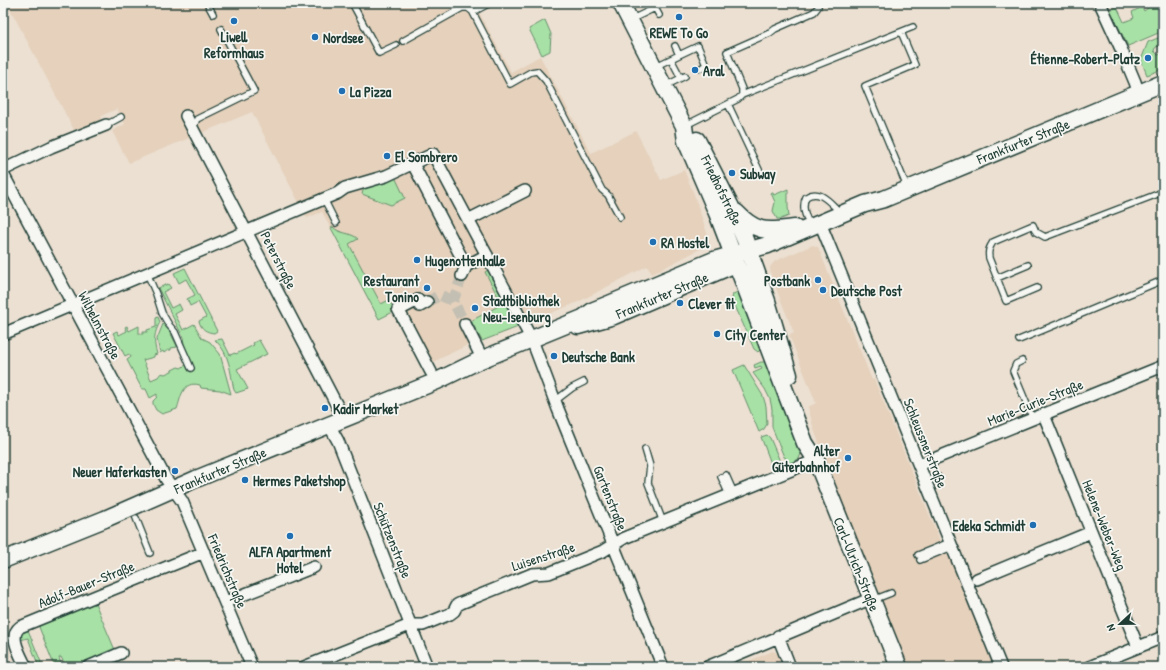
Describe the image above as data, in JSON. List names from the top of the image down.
{
  "streets": {
    "main road": ["Frankfurter Straße", "Friedhofstraße", "Carl-Ulrich-Straße"],
    "street": [
      "Peterstraße",
      "Wilhelmstraße",
      "Marie-Curie-Straße",
      "Schleussnerstraße",
      "Gartenstraße",
      "Helene-Weber-Weg",
      "Schützenstraße",
      "Luisenstraße",
      "Friedrichstraße",
      "Adolf-Bauer-Straße"
    ]
  },
  "crossings": [
    ["Frankfurter Straße", "Friedhofstraße"],
    ["Frankfurter Straße", "Peterstraße"],
    ["Frankfurter Straße", "Wilhelmstraße"],
    ["Frankfurter Straße", "Schleussnerstraße"],
    ["Frankfurter Straße", "Gartenstraße"],
    ["Frankfurter Straße", "Schützenstraße"],
    ["Frankfurter Straße", "Carl-Ulrich-Straße"],
    ["Frankfurter Straße", "Friedrichstraße"],
    ["Friedhofstraße", "Carl-Ulrich-Straße"],
    ["Wilhelmstraße", "Friedrichstraße"],
    ["Marie-Curie-Straße", "Schleussnerstraße"],
    ["Marie-Curie-Straße", "Helene-Weber-Weg"],
    ["Gartenstraße", "Luisenstraße"],
    ["Schützenstraße", "Luisenstraße"],
    ["Luisenstraße", "Carl-Ulrich-Straße"],
    ["Friedrichstraße", "Adolf-Bauer-Straße"]
  ],
  "places": [
    "REWE To Go",
    "Liwell Reformhaus",
    "Nordsee",
    "Étienne-Robert-Platz",
    "Aral",
    "La Pizza",
    "El Sombrero",
    "Subway",
    "RA Hostel",
    "Hugenottenhalle",
    "Postbank",
    "Restaurant Tonino",
    "Deutsche Post",
    "Clever fit",
    "Stadtbibliothek Neu-Isenburg",
    "City Center",
    "Deutsche Bank",
    "Kadir Market",
    "Alter Güterbahnhof",
    "Neuer Haferkasten",
    "Hermes Paketshop",
    "Edeka Schmidt",
    "ALFA Apartment Hotel"
  ],
  "north": "left"
}
